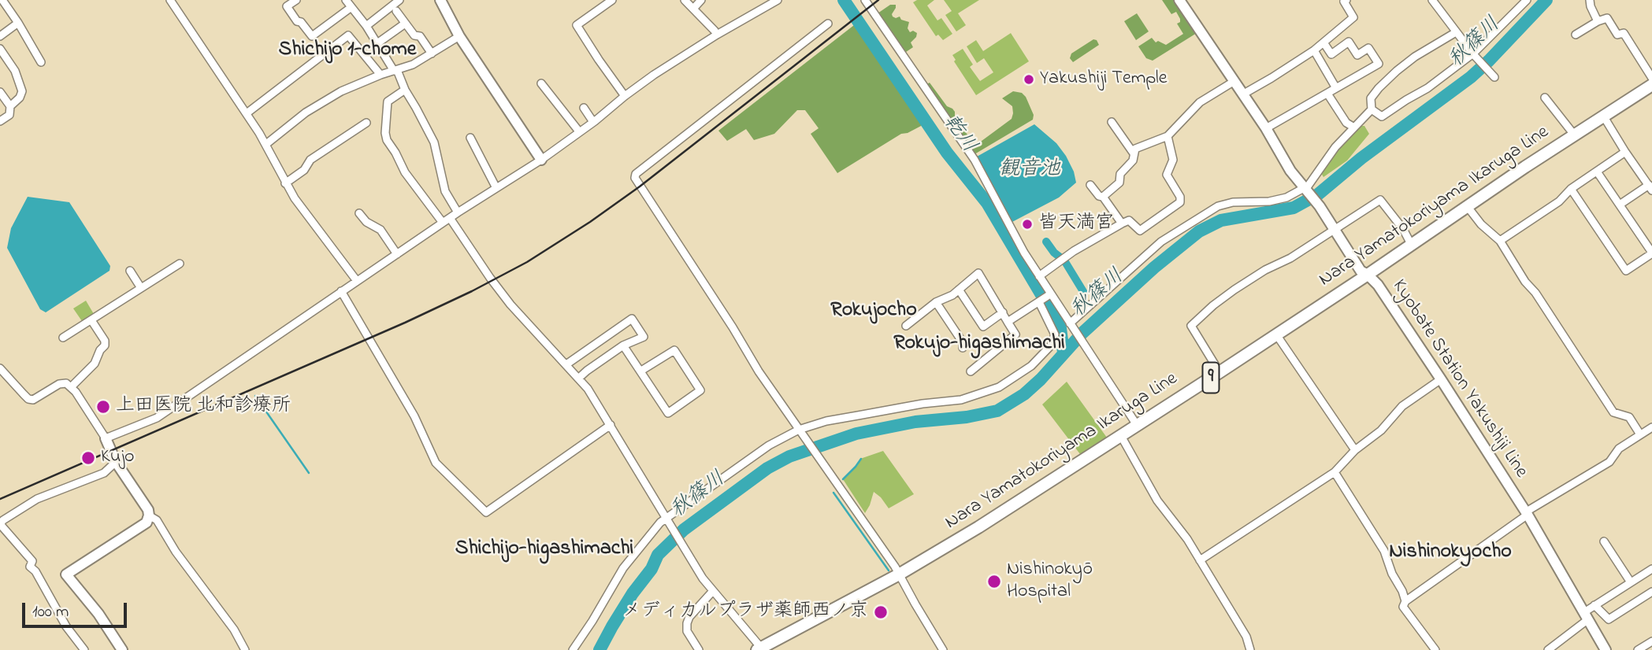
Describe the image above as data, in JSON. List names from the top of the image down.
{
  "streets": {
    "main road": ["Nara Yamatokoriyama Ikaruga Line", "9", "Kyobate Station Yakushiji Line"]
  },
  "crossings": [
    ["Nara Yamatokoriyama Ikaruga Line", "Kyobate Station Yakushiji Line"]
  ],
  "districts": [
    "Shichijo 1-chome",
    "Rokujocho",
    "Rokujo-higashimachi",
    "Shichijo-higashimachi",
    "Nishinokyocho"
  ],
  "water": ["秋篠川", "乾川", "観音池"],
  "places": [
    "Yakushiji Temple",
    "皆天満宮",
    "上田医院 北和診療所",
    "Kujo",
    "Nishinokyō Hospital",
    "メディカルプラザ薬師西ノ京"
  ],
  "scale_bar": "100 m"
}
